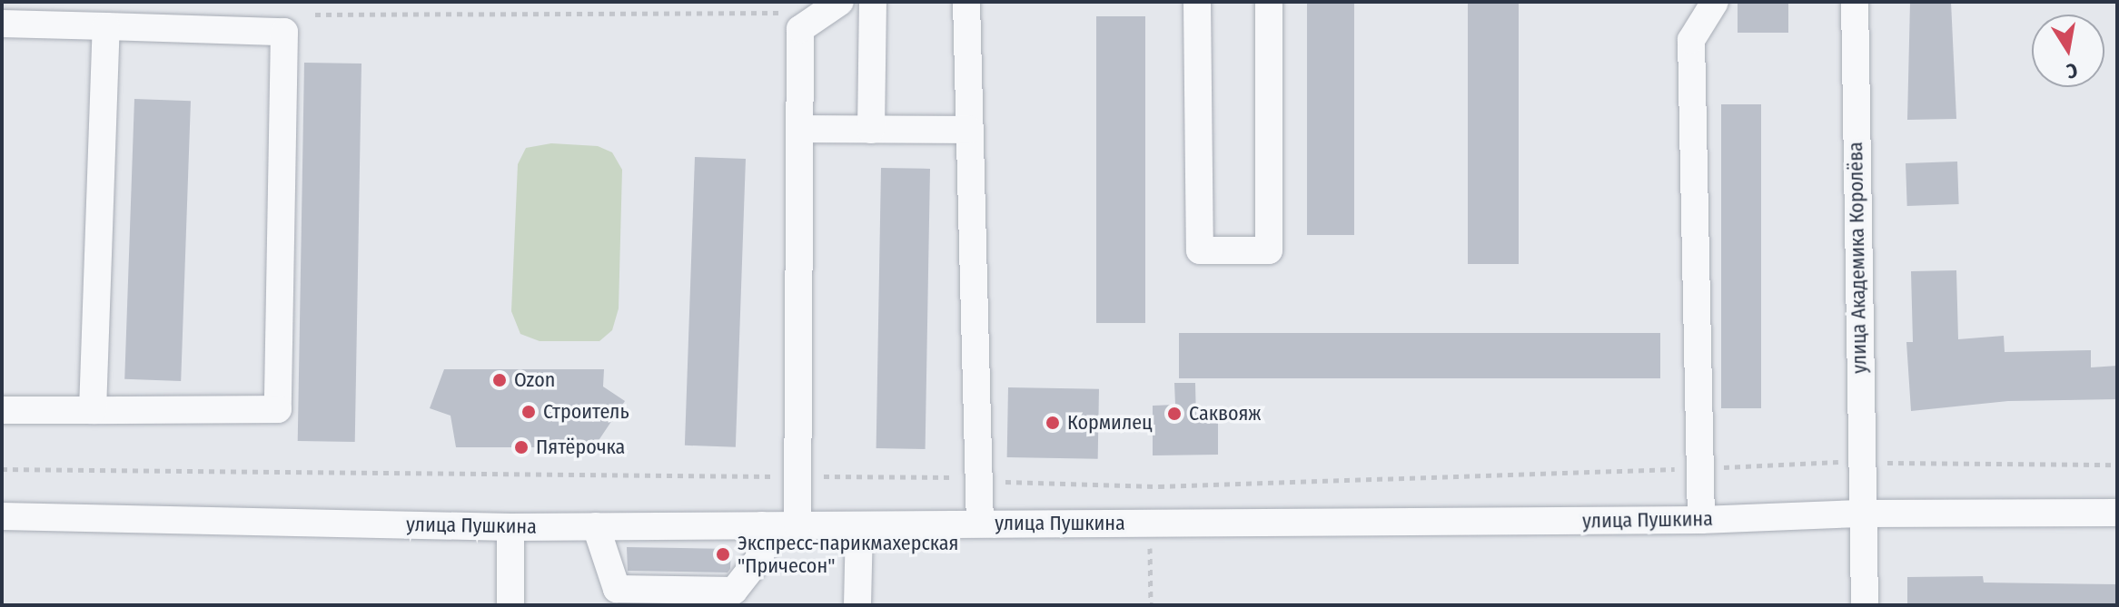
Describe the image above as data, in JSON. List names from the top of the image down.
{
  "streets": {
    "street": ["улица Академика Королёва", "улица Пушкина"]
  },
  "crossings": [
    ["улица Академика Королёва", "улица Пушкина"]
  ],
  "places": [
    "Ozon",
    "Строитель",
    "Саквояж",
    "Кормилец",
    "Пятёрочка",
    "Экспресс-парикмахерская \"Причесон\""
  ],
  "north": "bottom"
}
